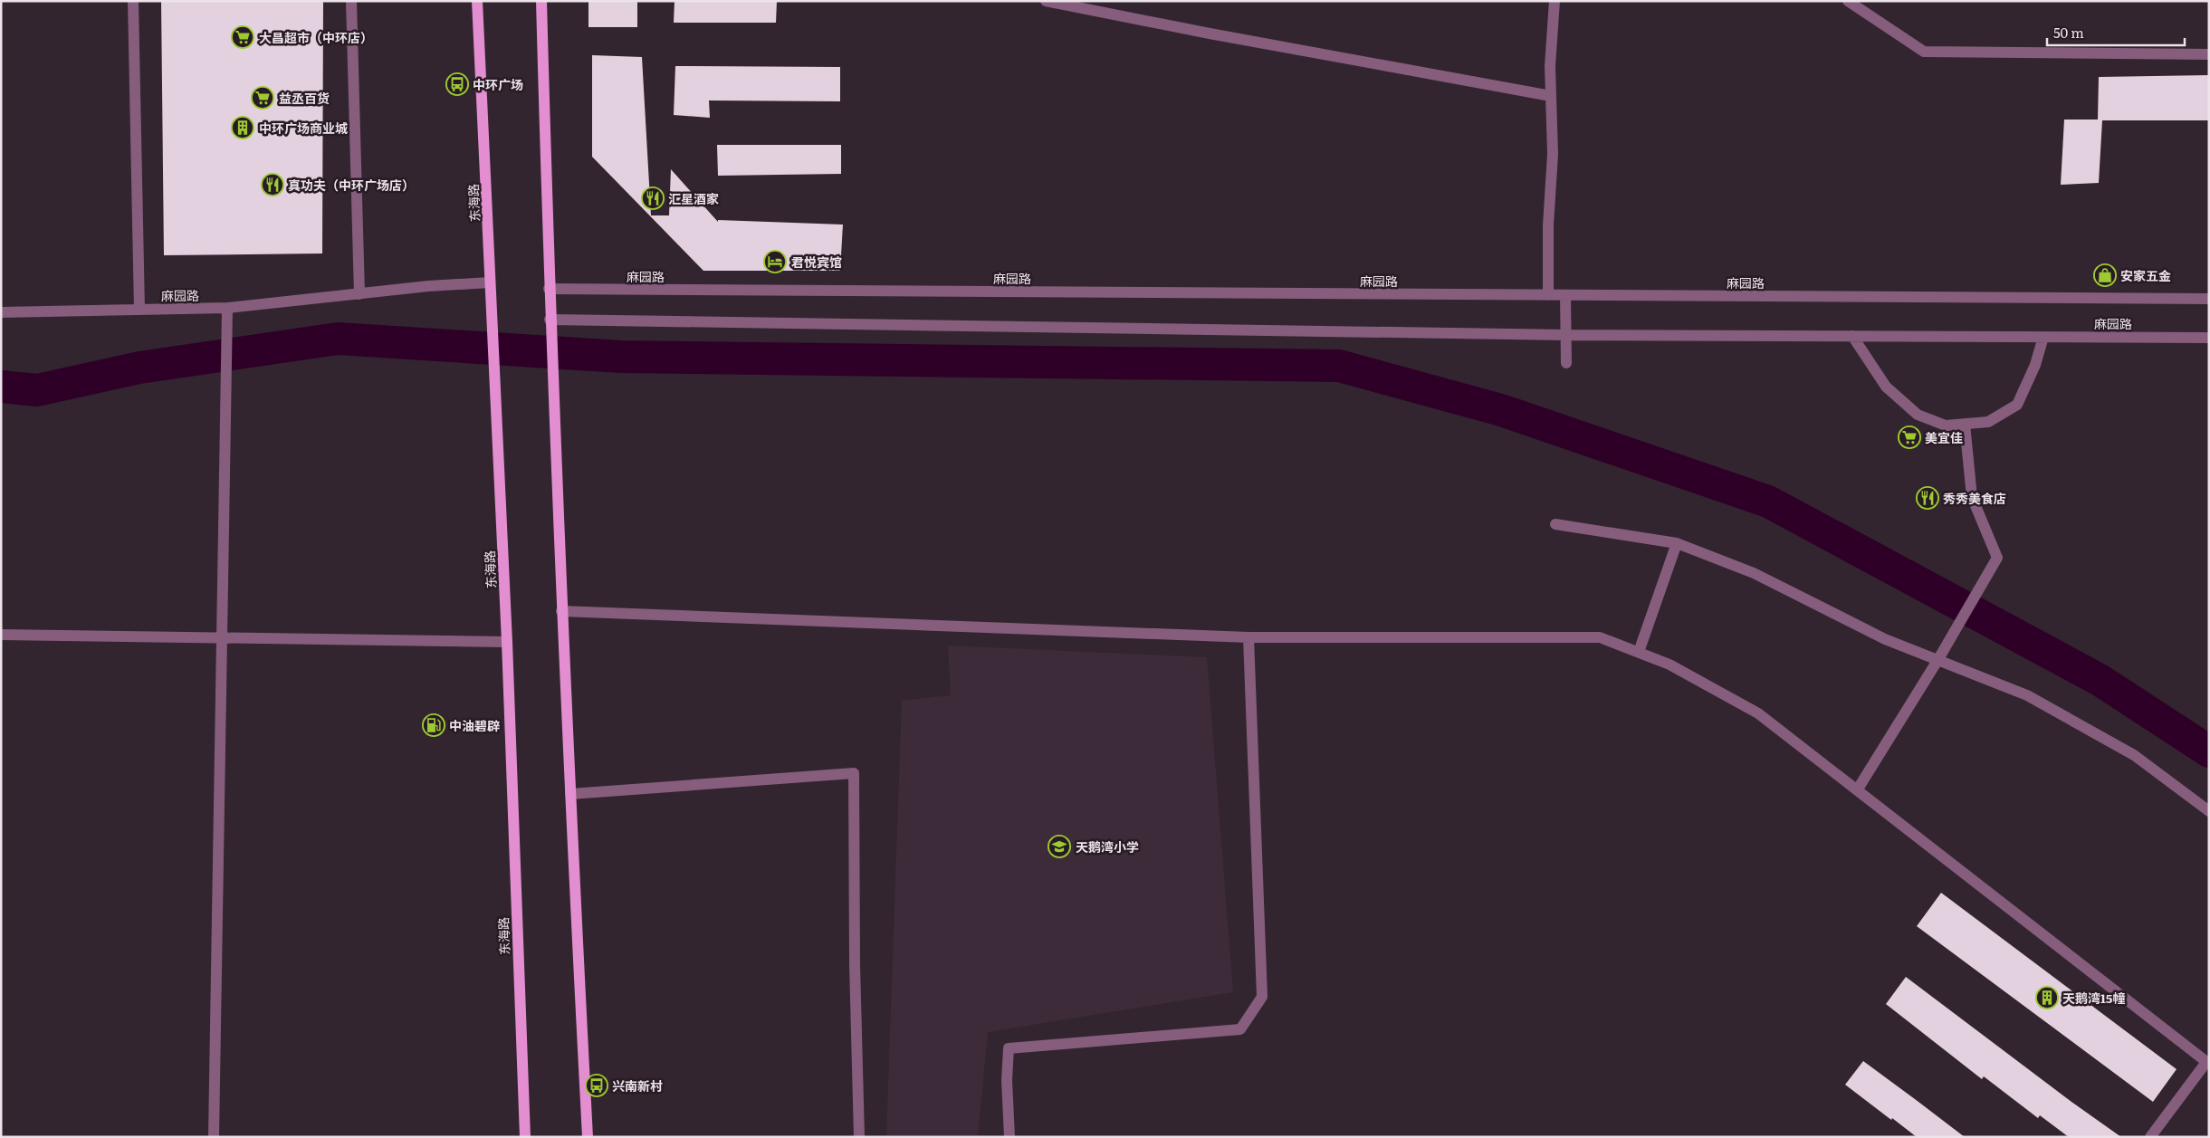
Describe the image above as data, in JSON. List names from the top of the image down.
{
  "streets": {
    "main road": ["东海路"],
    "street": ["麻园路"]
  },
  "crossings": [
    ["东海路", "麻园路"]
  ],
  "places": {
    "supermarket": ["大昌超市（中环店）", "益丞百货", "美宜佳"],
    "bus stop": ["中环广场", "兴南新村"],
    "building": ["中环广场商业城", "天鹅湾15幢"],
    "restaurant": ["真功夫（中环广场店）", "汇星酒家", "秀秀美食店"],
    "hotel": ["君悦宾馆"],
    "shop": ["安家五金"],
    "fuel station": ["中油碧辟"],
    "school or university": ["天鹅湾小学"]
  },
  "scale_bar": "50 m"
}
